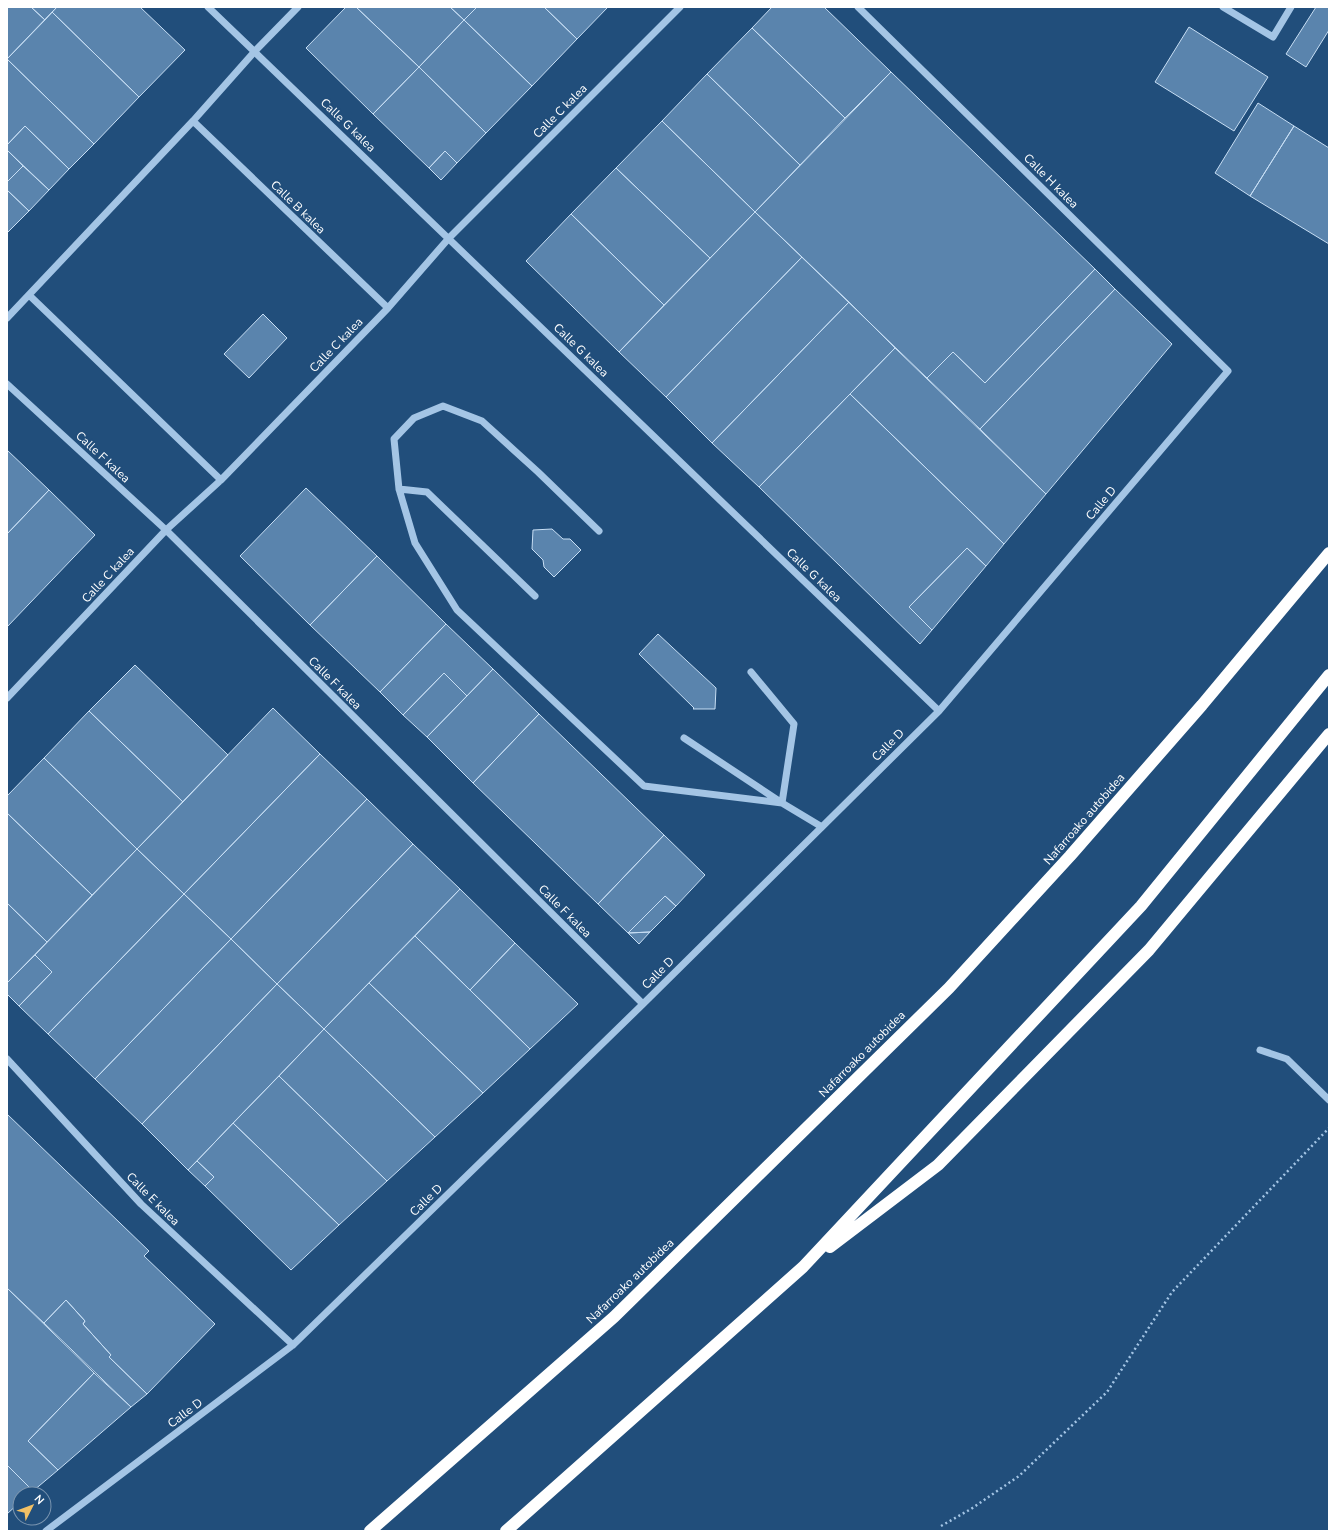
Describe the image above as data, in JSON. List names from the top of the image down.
{
  "streets": {
    "highway": ["Nafarroako autobidea"],
    "street": [
      "Calle C kalea",
      "Calle G kalea",
      "Calle H kalea",
      "Calle B kalea",
      "Calle F kalea",
      "Calle D",
      "Calle E kalea"
    ]
  },
  "crossings": [
    ["Calle C kalea", "Calle G kalea"],
    ["Calle C kalea", "Calle B kalea"],
    ["Calle C kalea", "Calle F kalea"],
    ["Calle G kalea", "Calle D"],
    ["Calle H kalea", "Calle D"],
    ["Calle F kalea", "Calle D"],
    ["Calle D", "Calle E kalea"]
  ],
  "north": "top right"
}
